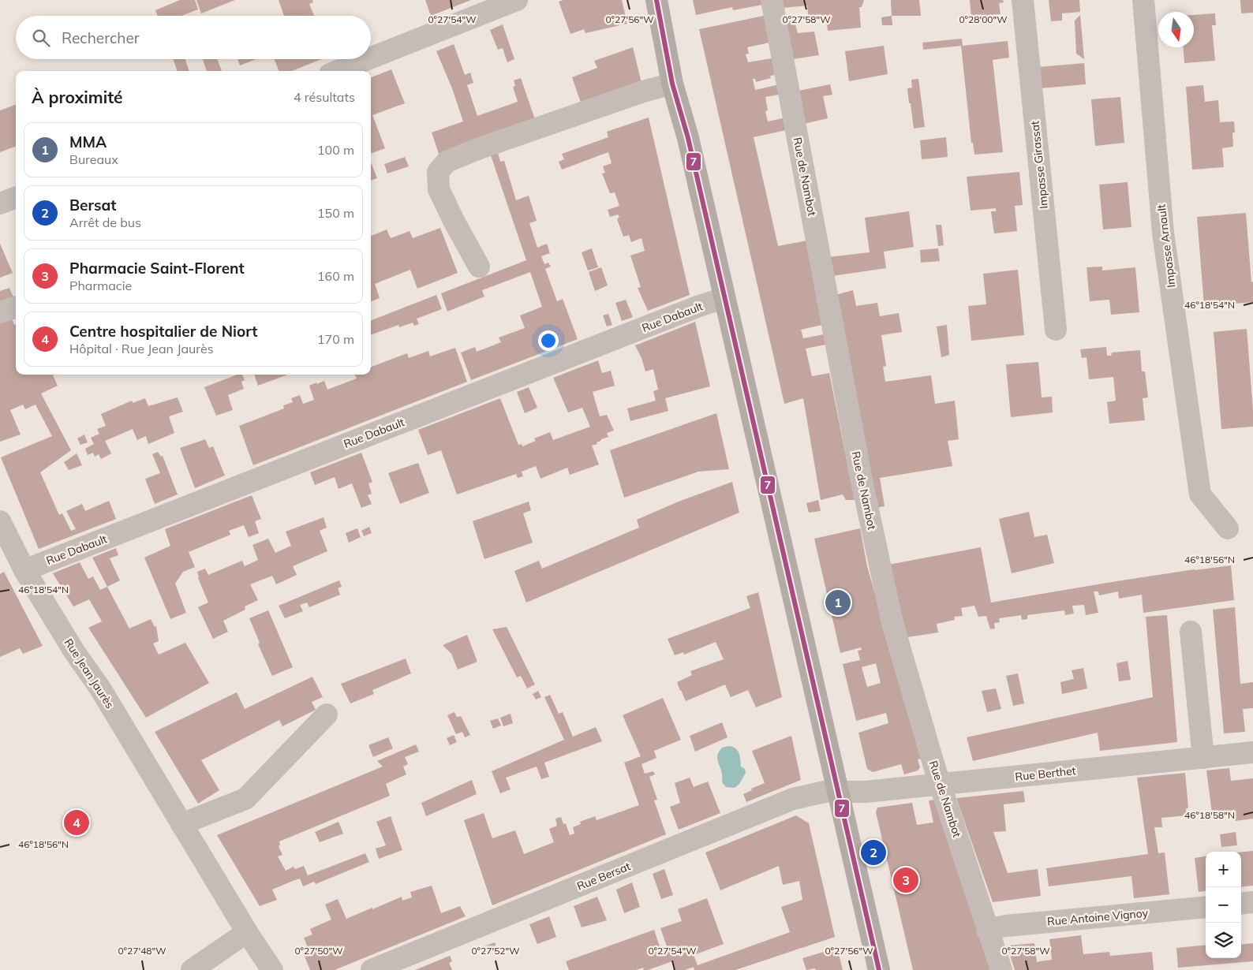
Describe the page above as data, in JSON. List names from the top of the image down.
{
  "streets": {
    "street": [
      "Impasse Girassat",
      "Rue de Nambot",
      "Impasse Arnault",
      "Rue Dabault",
      "Rue Jean Jaurès",
      "Rue Berthet",
      "Rue Bersat",
      "Rue Antoine Vignoy"
    ]
  },
  "crossings": [
    ["Rue de Nambot", "Rue Berthet"],
    ["Rue de Nambot", "Rue Antoine Vignoy"],
    ["Rue Dabault", "Rue Jean Jaurès"],
    ["Rue Berthet", "Rue Bersat"]
  ],
  "lines": ["transit line 7"],
  "north": "bottom",
  "page": {
    "search": "Rechercher",
    "heading": ["À proximité", "4 résultats"],
    "list": [
      {
        "mark": "1",
        "name": "MMA",
        "note": "Bureaux",
        "value": "100 m"
      },
      {
        "mark": "2",
        "name": "Bersat",
        "note": "Arrêt de bus",
        "value": "150 m"
      },
      {
        "mark": "3",
        "name": "Pharmacie Saint-Florent",
        "note": "Pharmacie",
        "value": "160 m"
      },
      {
        "mark": "4",
        "name": "Centre hospitalier de Niort",
        "note": "Hôpital · Rue Jean Jaurès",
        "value": "170 m"
      }
    ],
    "pins": [
      "1",
      "4",
      "2",
      "3"
    ],
    "map_buttons": ["+", "−"]
  },
  "coordinates": [
    "0°27'54\"W",
    "0°27'56\"W",
    "0°27'58\"W",
    "0°28'00\"W",
    "46°18'54\"N",
    "46°18'56\"N",
    "46°18'58\"N",
    "0°27'48\"W",
    "0°27'50\"W",
    "0°27'52\"W"
  ]
}
